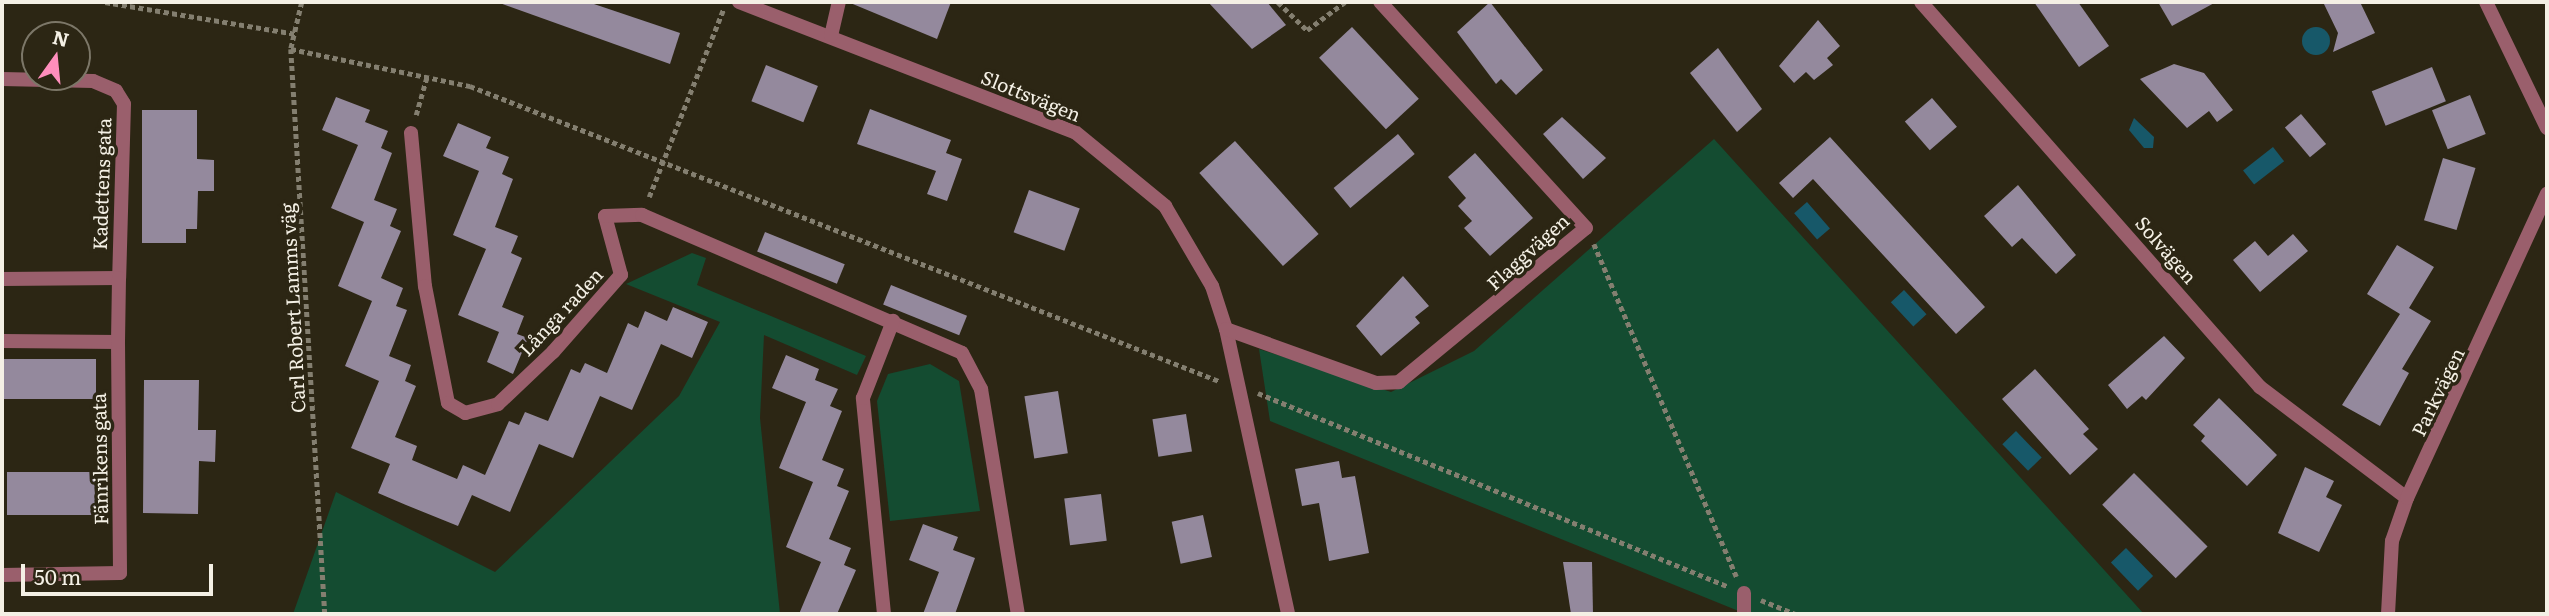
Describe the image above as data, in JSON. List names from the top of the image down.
{
  "streets": {
    "street": [
      "Slottsvägen",
      "Kadettens gata",
      "Solvägen",
      "Flaggvägen",
      "Långa raden",
      "Parkvägen",
      "Fänrikens gata"
    ],
    "path": ["Carl Robert Lamms väg"]
  },
  "crossings": [
    ["Slottsvägen", "Flaggvägen"],
    ["Solvägen", "Parkvägen"]
  ],
  "scale_bar": "50 m",
  "north": "top"
}
